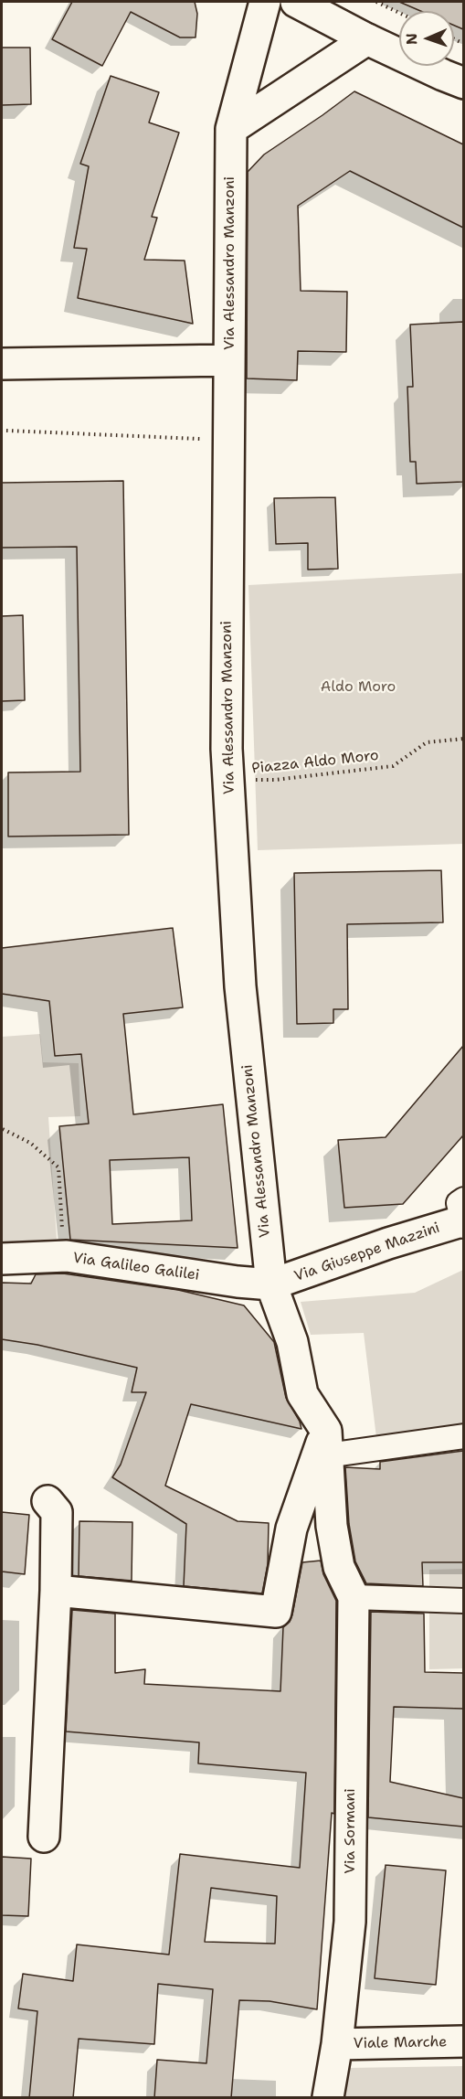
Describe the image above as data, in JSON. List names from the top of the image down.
{
  "streets": {
    "street": [
      "Via Alessandro Manzoni",
      "Via Giuseppe Mazzini",
      "Via Galileo Galilei",
      "Via Sormani",
      "Viale Marche"
    ],
    "path": ["Piazza Aldo Moro"]
  },
  "crossings": [
    ["Via Alessandro Manzoni", "Piazza Aldo Moro"],
    ["Via Alessandro Manzoni", "Via Giuseppe Mazzini"],
    ["Via Alessandro Manzoni", "Via Galileo Galilei"],
    ["Via Alessandro Manzoni", "Via Sormani"],
    ["Via Giuseppe Mazzini", "Via Galileo Galilei"],
    ["Via Sormani", "Viale Marche"]
  ],
  "parks": ["Aldo Moro"],
  "north": "left"
}
